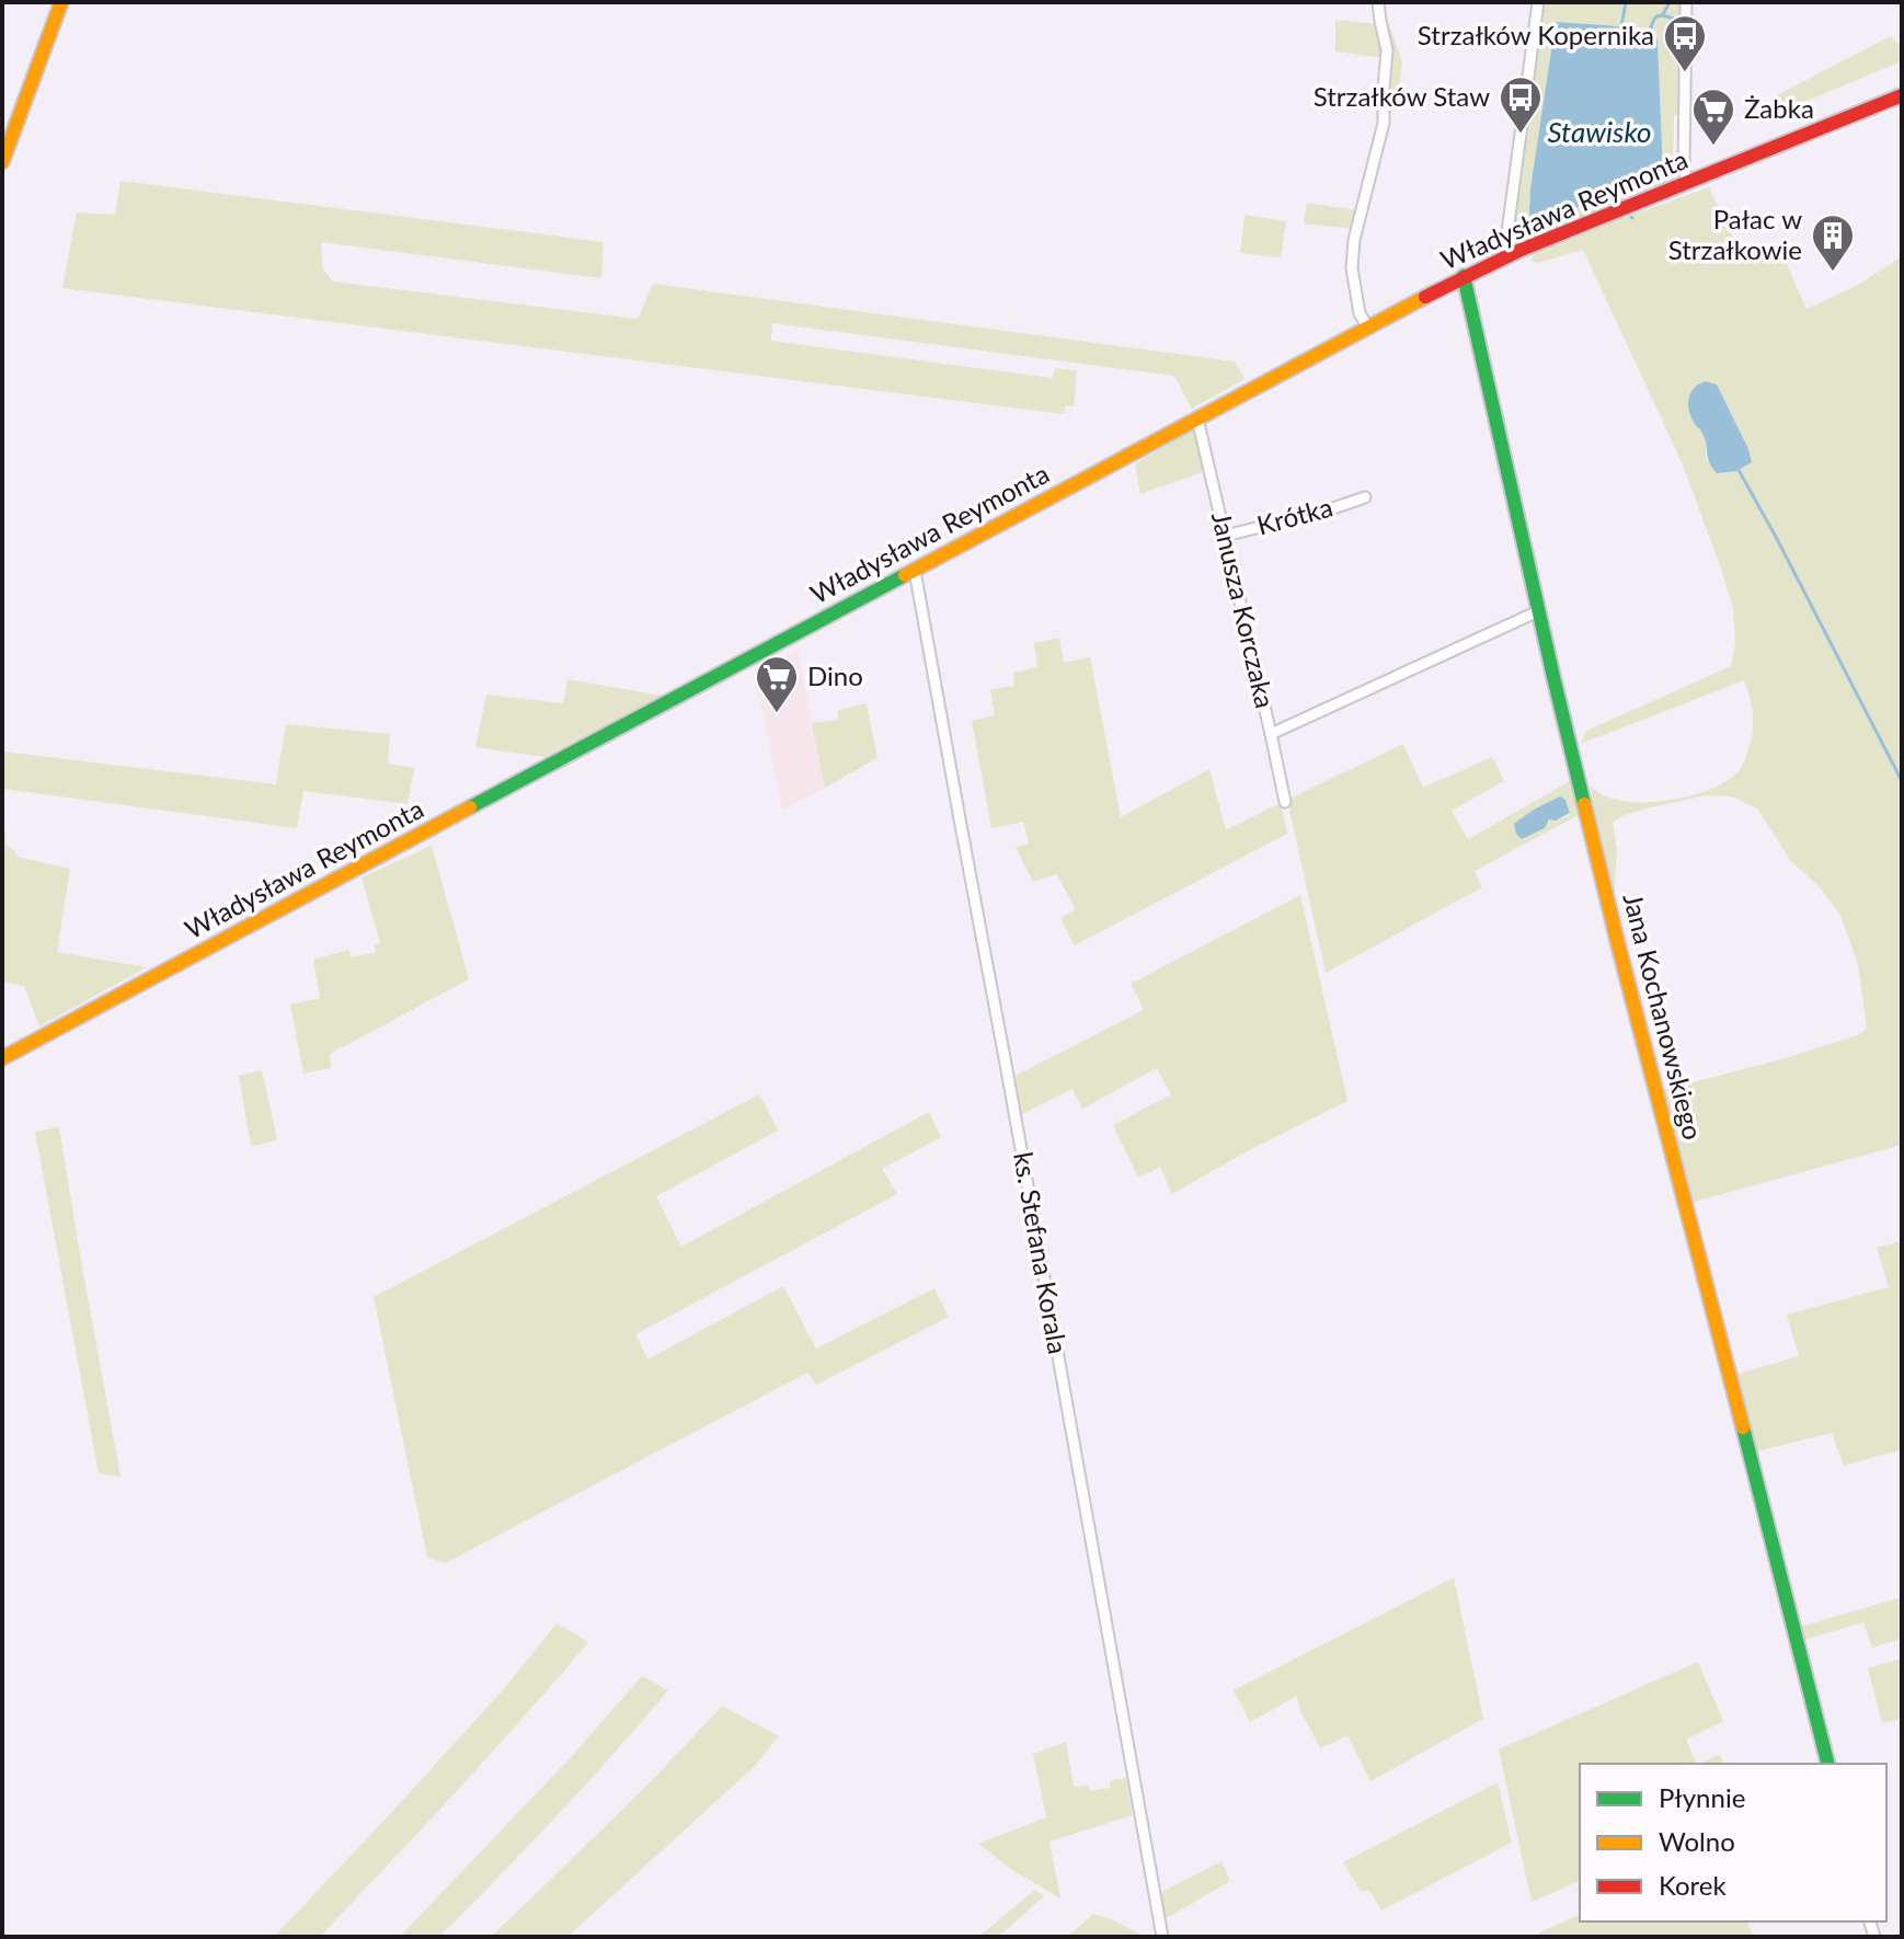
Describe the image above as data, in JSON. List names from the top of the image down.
{
  "streets": {
    "street": [
      "Władysława Reymonta",
      "Krótka",
      "Janusza Korczaka",
      "Jana Kochanowskiego",
      "ks. Stefana Korala"
    ]
  },
  "crossings": [
    ["Władysława Reymonta", "Janusza Korczaka"],
    ["Władysława Reymonta", "Jana Kochanowskiego"],
    ["Władysława Reymonta", "ks. Stefana Korala"],
    ["Krótka", "Janusza Korczaka"]
  ],
  "water": ["Stawisko"],
  "places": {
    "bus stop": ["Strzałków Kopernika", "Strzałków Staw"],
    "supermarket": ["Żabka", "Dino"],
    "building": ["Pałac w Strzałkowie"]
  },
  "legend": ["Płynnie", "Wolno", "Korek"]
}
